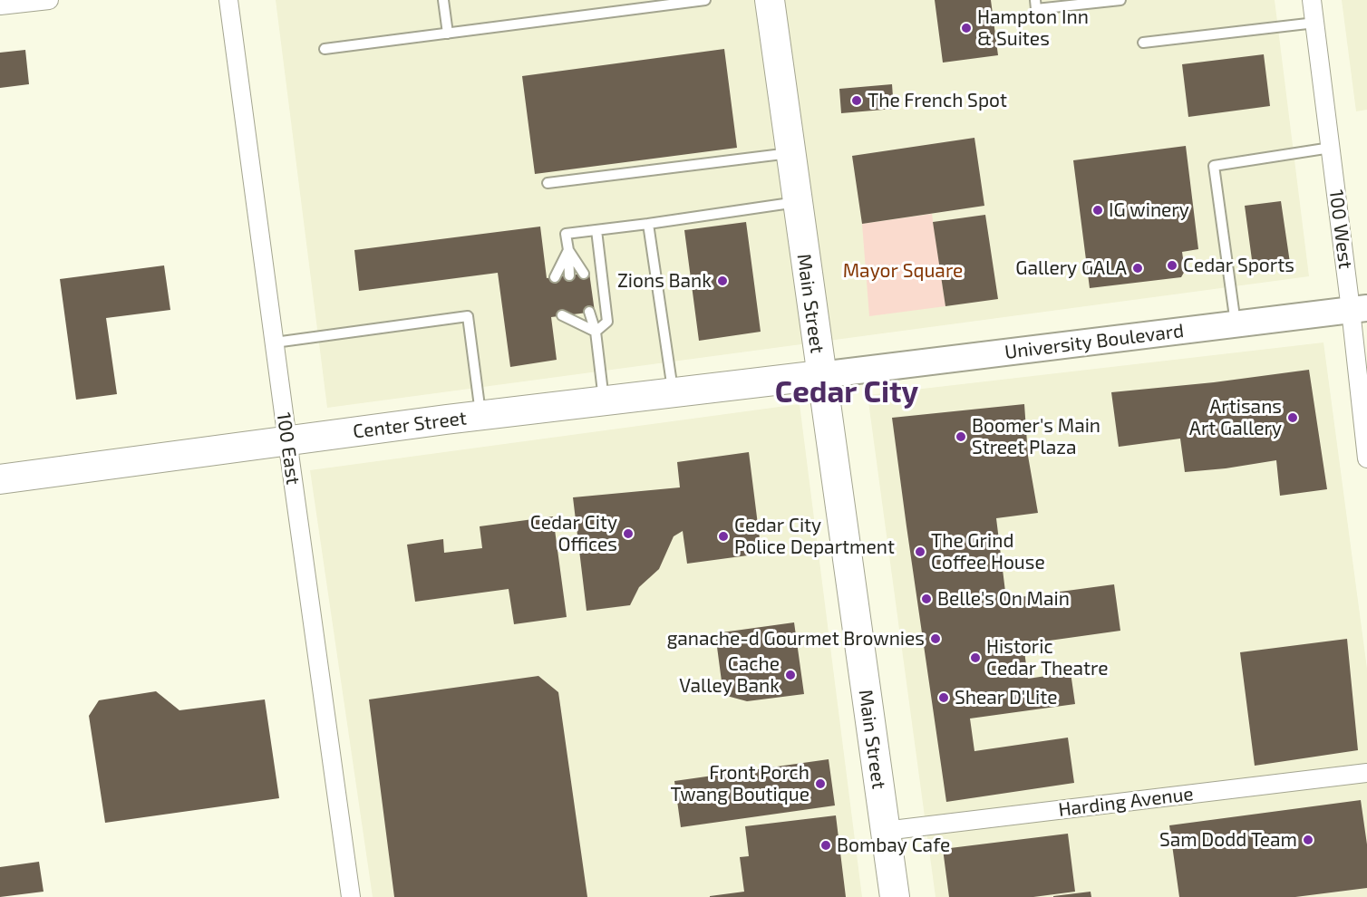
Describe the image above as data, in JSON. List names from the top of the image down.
{
  "streets": {
    "main road": ["Main Street", "University Boulevard", "Center Street"],
    "street": ["100 West", "100 East", "Harding Avenue"]
  },
  "crossings": [
    ["100 West", "University Boulevard"],
    ["Main Street", "University Boulevard"],
    ["Main Street", "Center Street"],
    ["Main Street", "Harding Avenue"],
    ["University Boulevard", "Center Street"],
    ["Center Street", "100 East"]
  ],
  "districts": ["Cedar City"],
  "parks": ["Mayor Square"],
  "places": [
    "Hampton Inn & Suites",
    "The French Spot",
    "IG winery",
    "Cedar Sports",
    "Gallery GALA",
    "Zions Bank",
    "Artisans Art Gallery",
    "Boomer's Main Street Plaza",
    "Cedar City Offices",
    "Cedar City Police Department",
    "The Grind Coffee House",
    "Belle's On Main",
    "ganache-d Gourmet Brownies",
    "Historic Cedar Theatre",
    "Cache Valley Bank",
    "Shear D'Lite",
    "Front Porch Twang Boutique",
    "Sam Dodd Team",
    "Bombay Cafe"
  ]
}
